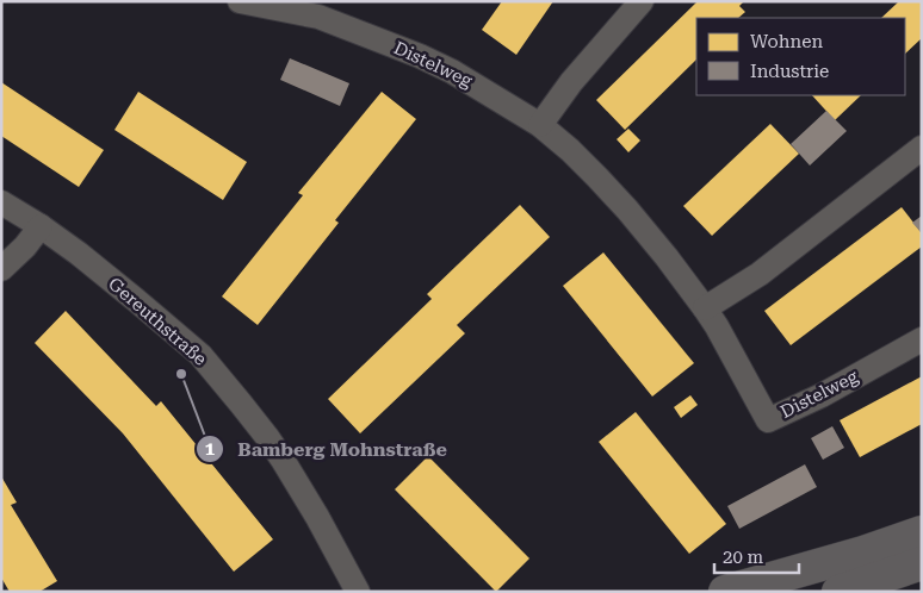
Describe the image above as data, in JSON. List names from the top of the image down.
{
  "streets": {
    "street": ["Distelweg", "Gereuthstraße"]
  },
  "places": ["Bamberg Mohnstraße"],
  "legend": ["Wohnen", "Industrie"],
  "scale_bar": "20 m"
}
